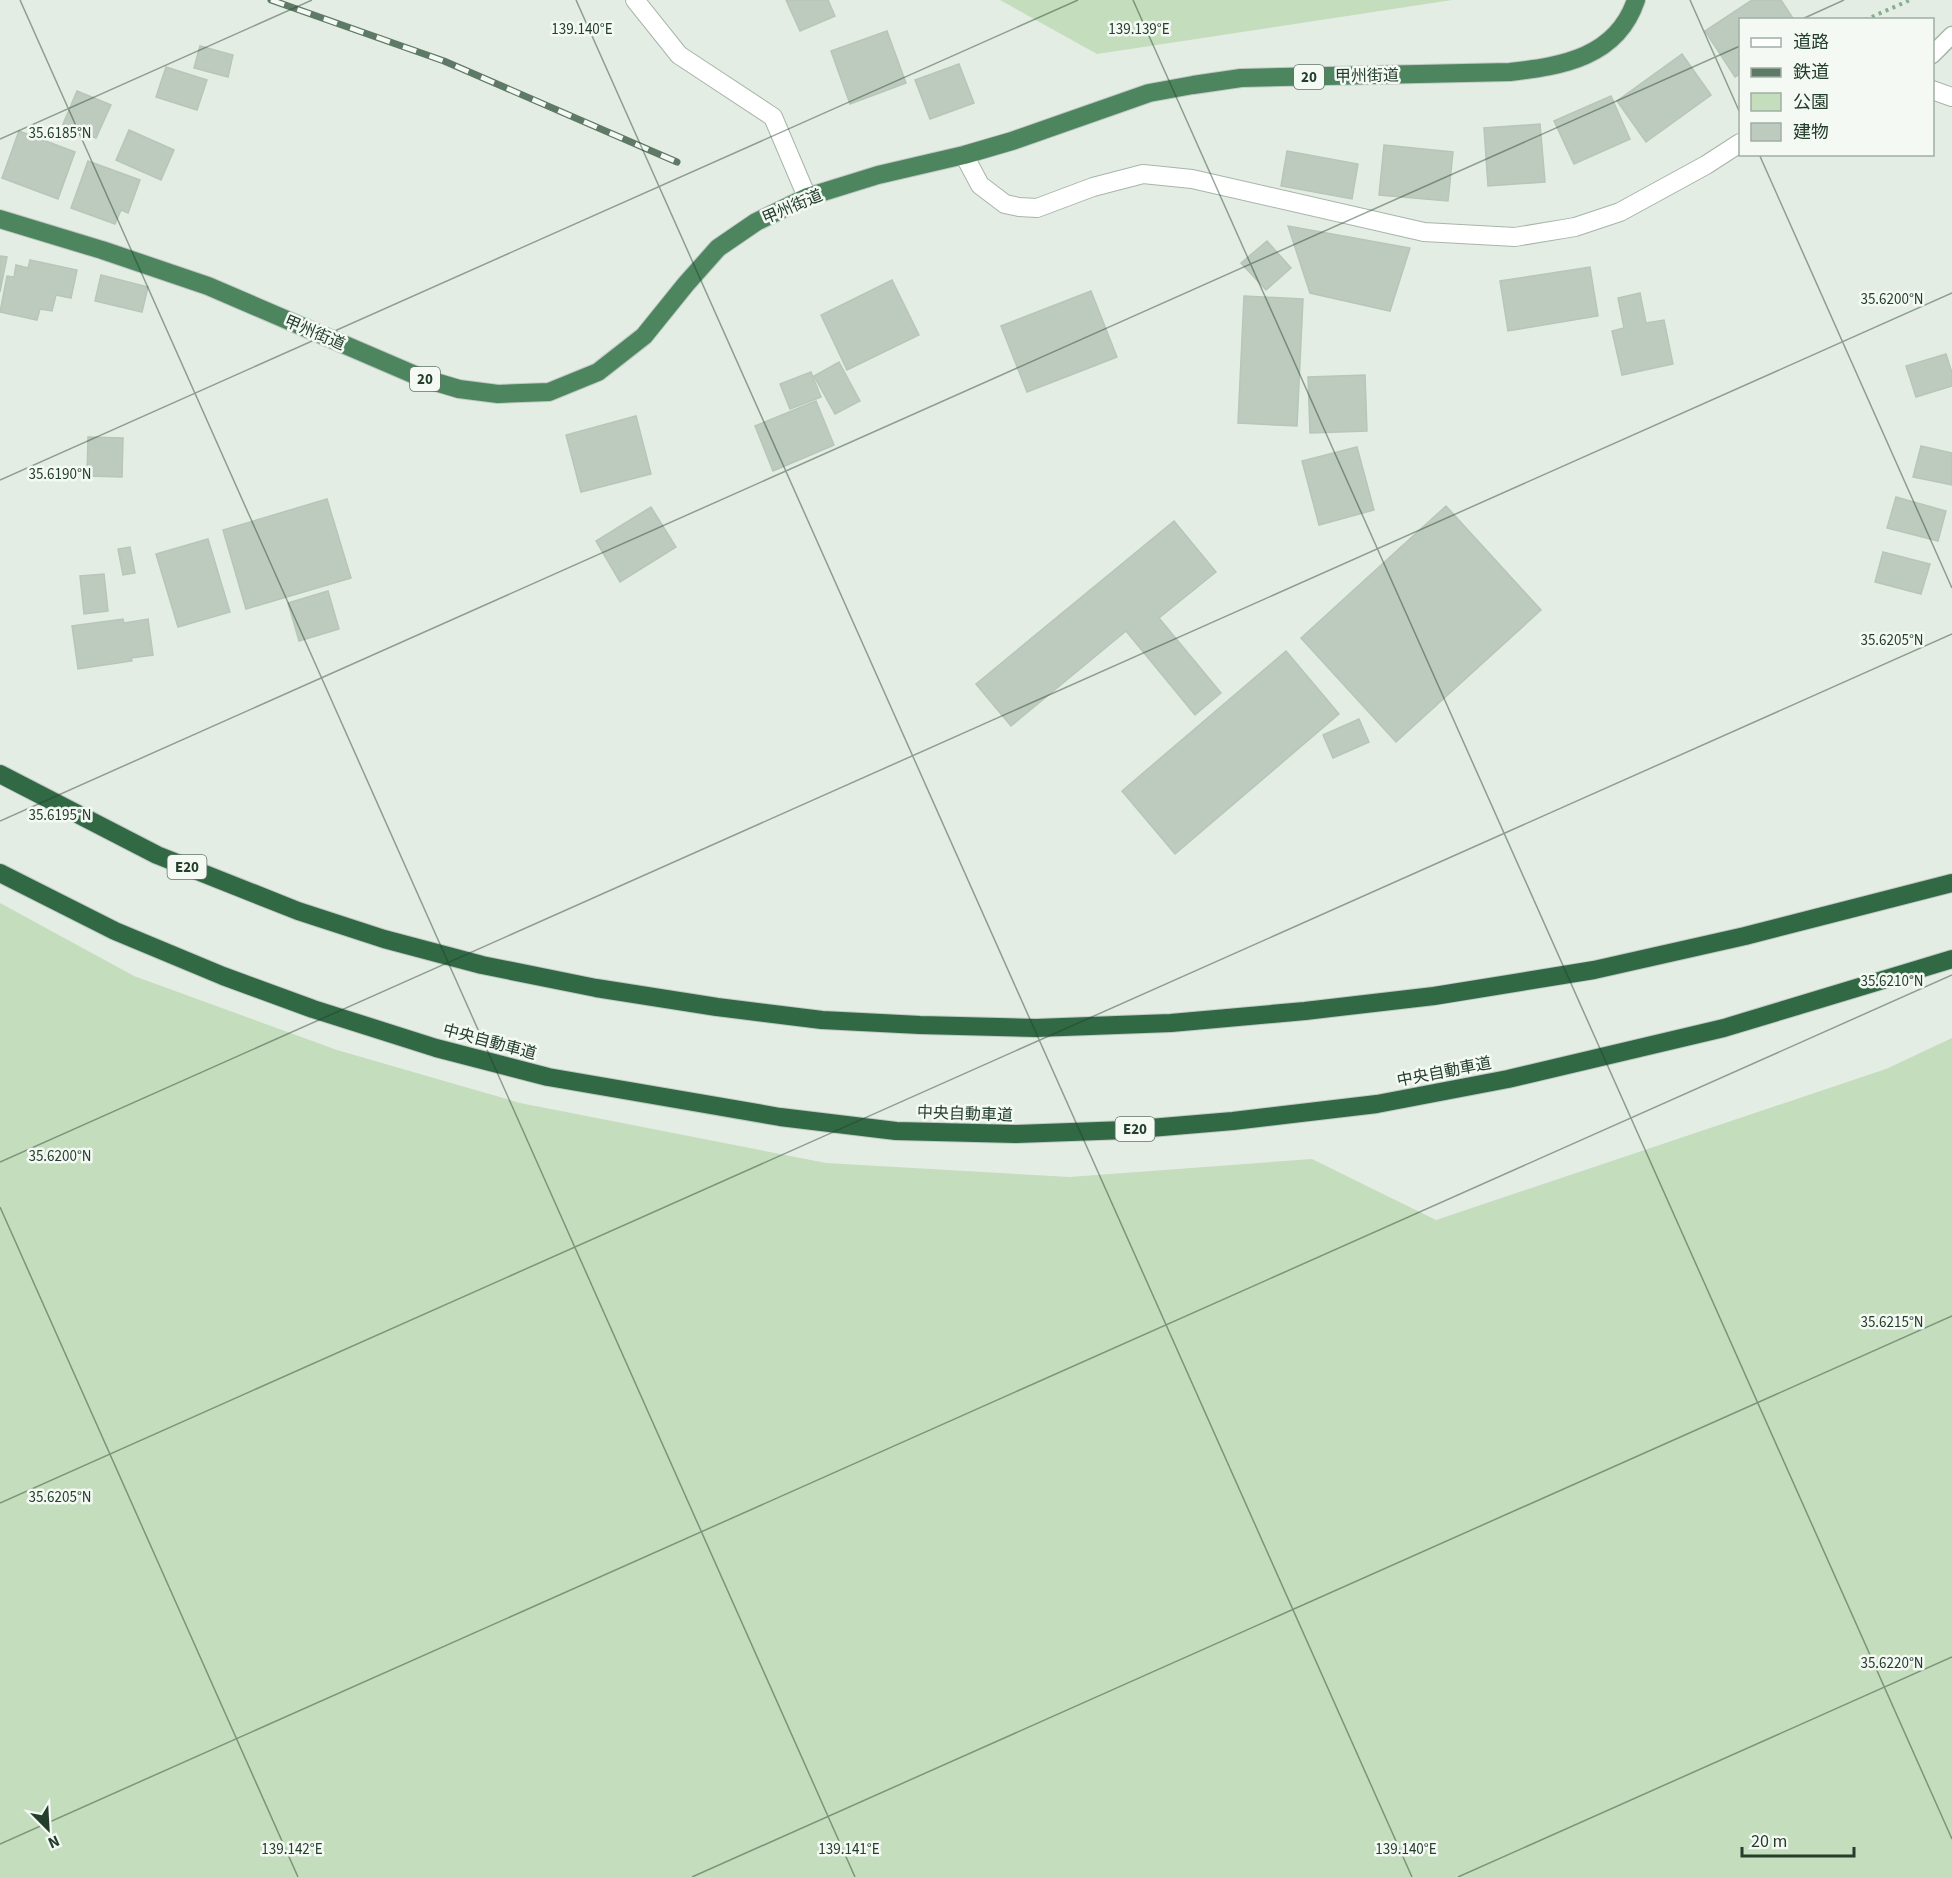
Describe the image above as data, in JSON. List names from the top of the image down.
{
  "streets": {
    "highway": [
      "甲州街道",
      "20",
      "E20",
      "中央自動車道"
    ]
  },
  "legend": [
    "道路",
    "鉄道",
    "公園",
    "建物"
  ],
  "scale_bar": "20 m",
  "north": "bottom right",
  "coordinates": [
    "139.140°E",
    "139.139°E",
    "35.6185°N",
    "35.6200°N",
    "35.6190°N",
    "35.6205°N",
    "35.6195°N",
    "35.6210°N",
    "35.6215°N",
    "35.6220°N",
    "139.142°E",
    "139.141°E"
  ]
}
